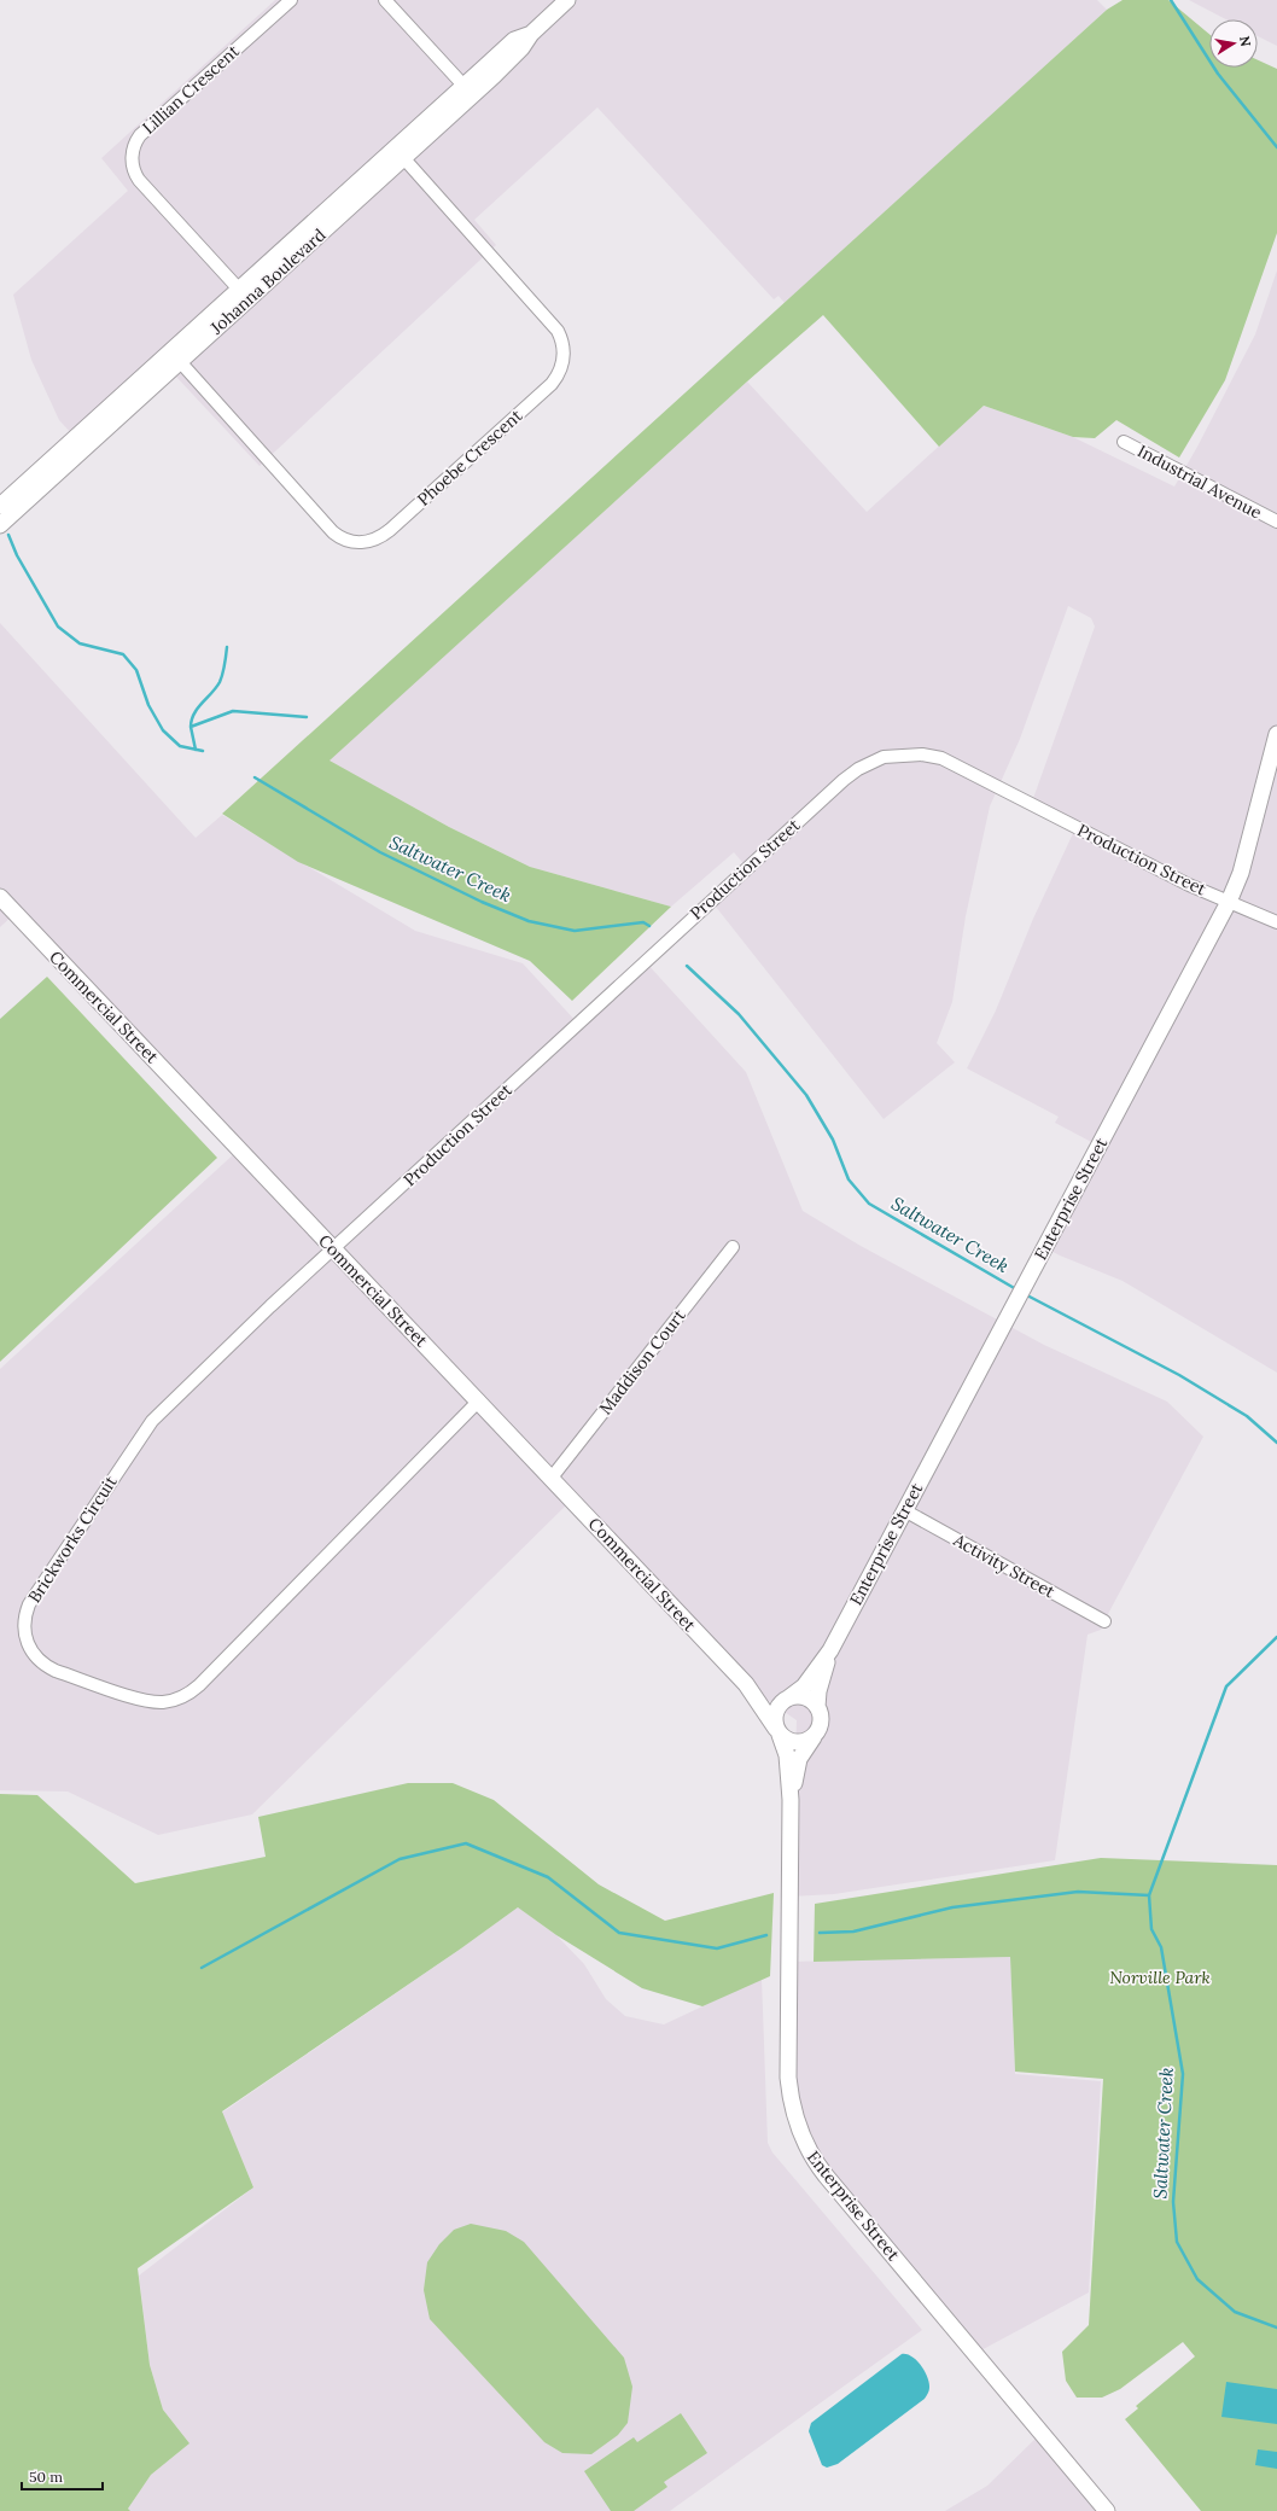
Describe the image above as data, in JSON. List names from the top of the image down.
{
  "streets": {
    "street": [
      "Lillian Crescent",
      "Johanna Boulevard",
      "Phoebe Crescent",
      "Industrial Avenue",
      "Production Street",
      "Commercial Street",
      "Enterprise Street",
      "Maddison Court",
      "Brickworks Circuit",
      "Activity Street"
    ]
  },
  "crossings": [
    ["Lillian Crescent", "Johanna Boulevard"],
    ["Johanna Boulevard", "Phoebe Crescent"],
    ["Production Street", "Commercial Street"],
    ["Production Street", "Enterprise Street"],
    ["Production Street", "Brickworks Circuit"],
    ["Commercial Street", "Enterprise Street"],
    ["Commercial Street", "Maddison Court"],
    ["Commercial Street", "Brickworks Circuit"],
    ["Enterprise Street", "Activity Street"]
  ],
  "water": ["Saltwater Creek"],
  "parks": ["Norville Park"],
  "scale_bar": "50 m",
  "north": "right"
}
